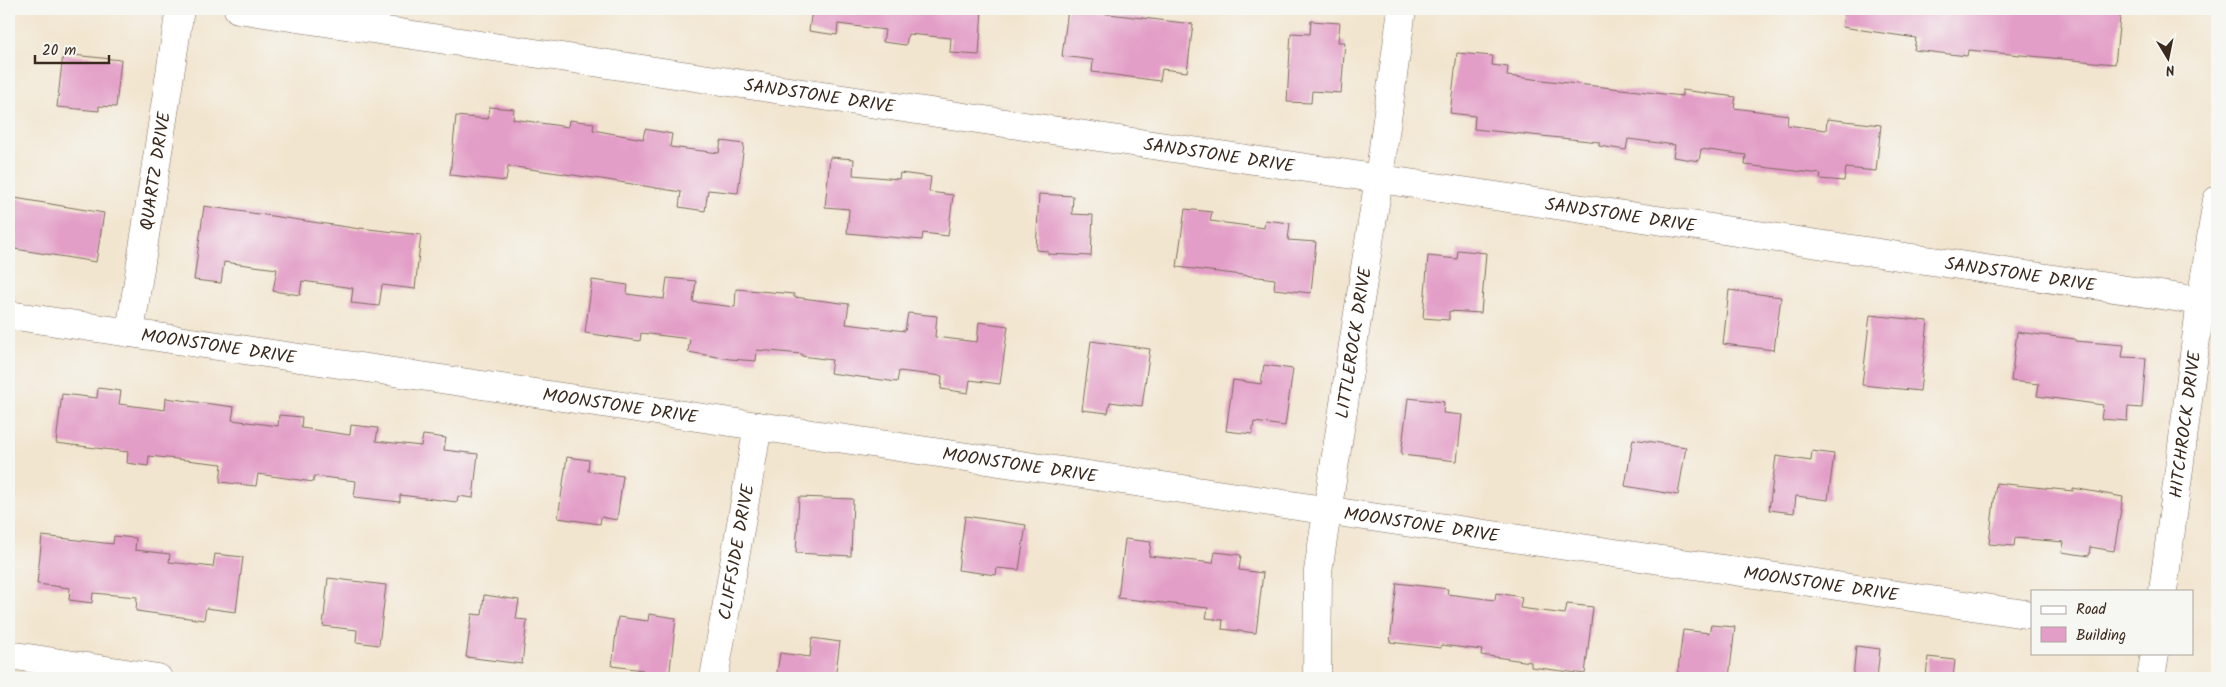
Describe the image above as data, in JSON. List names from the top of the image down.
{
  "streets": {
    "street": [
      "SANDSTONE DRIVE",
      "QUARTZ DRIVE",
      "LITTLEROCK DRIVE",
      "MOONSTONE DRIVE",
      "HITCHROCK DRIVE",
      "CLIFFSIDE DRIVE"
    ]
  },
  "crossings": [
    ["SANDSTONE DRIVE", "LITTLEROCK DRIVE"],
    ["SANDSTONE DRIVE", "HITCHROCK DRIVE"],
    ["QUARTZ DRIVE", "MOONSTONE DRIVE"],
    ["LITTLEROCK DRIVE", "MOONSTONE DRIVE"],
    ["MOONSTONE DRIVE", "CLIFFSIDE DRIVE"]
  ],
  "legend": ["Road", "Building"],
  "scale_bar": "20 m",
  "north": "bottom"
}
